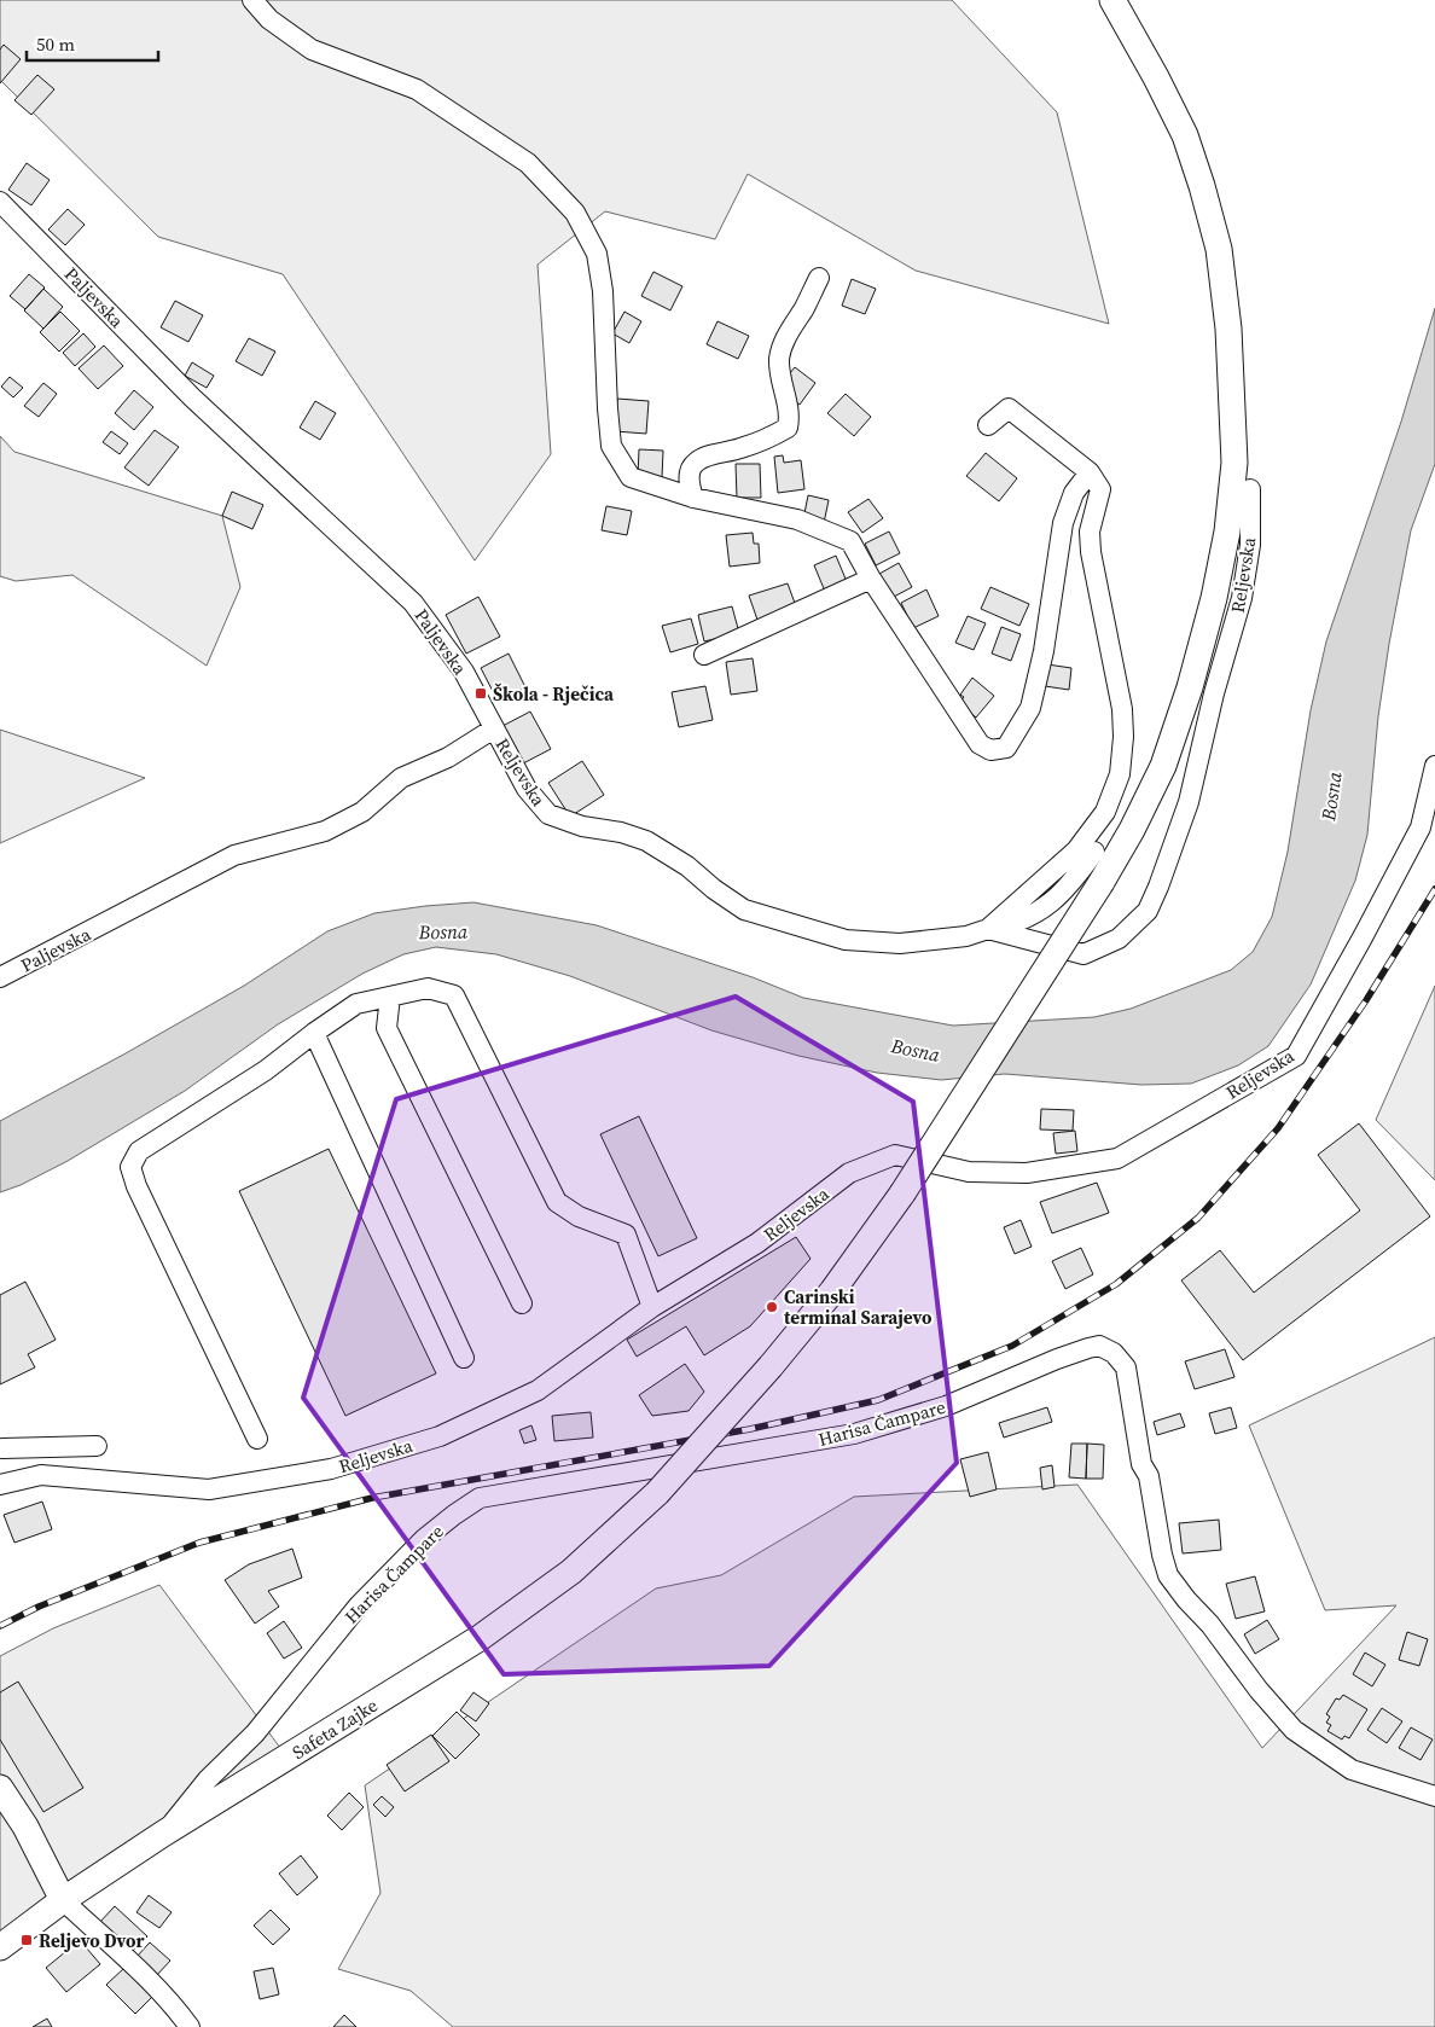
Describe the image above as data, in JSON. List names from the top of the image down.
{
  "streets": {
    "main road": ["Safeta Zajke"],
    "street": ["Paljevska", "Reljevska", "Harisa Čampare"]
  },
  "crossings": [
    ["Paljevska", "Reljevska"],
    ["Harisa Čampare", "Safeta Zajke"]
  ],
  "water": ["Bosna"],
  "places": {
    "transit": ["Škola - Rječica", "Reljevo Dvor"],
    "other": ["Carinski terminal Sarajevo"]
  },
  "scale_bar": "50 m"
}
